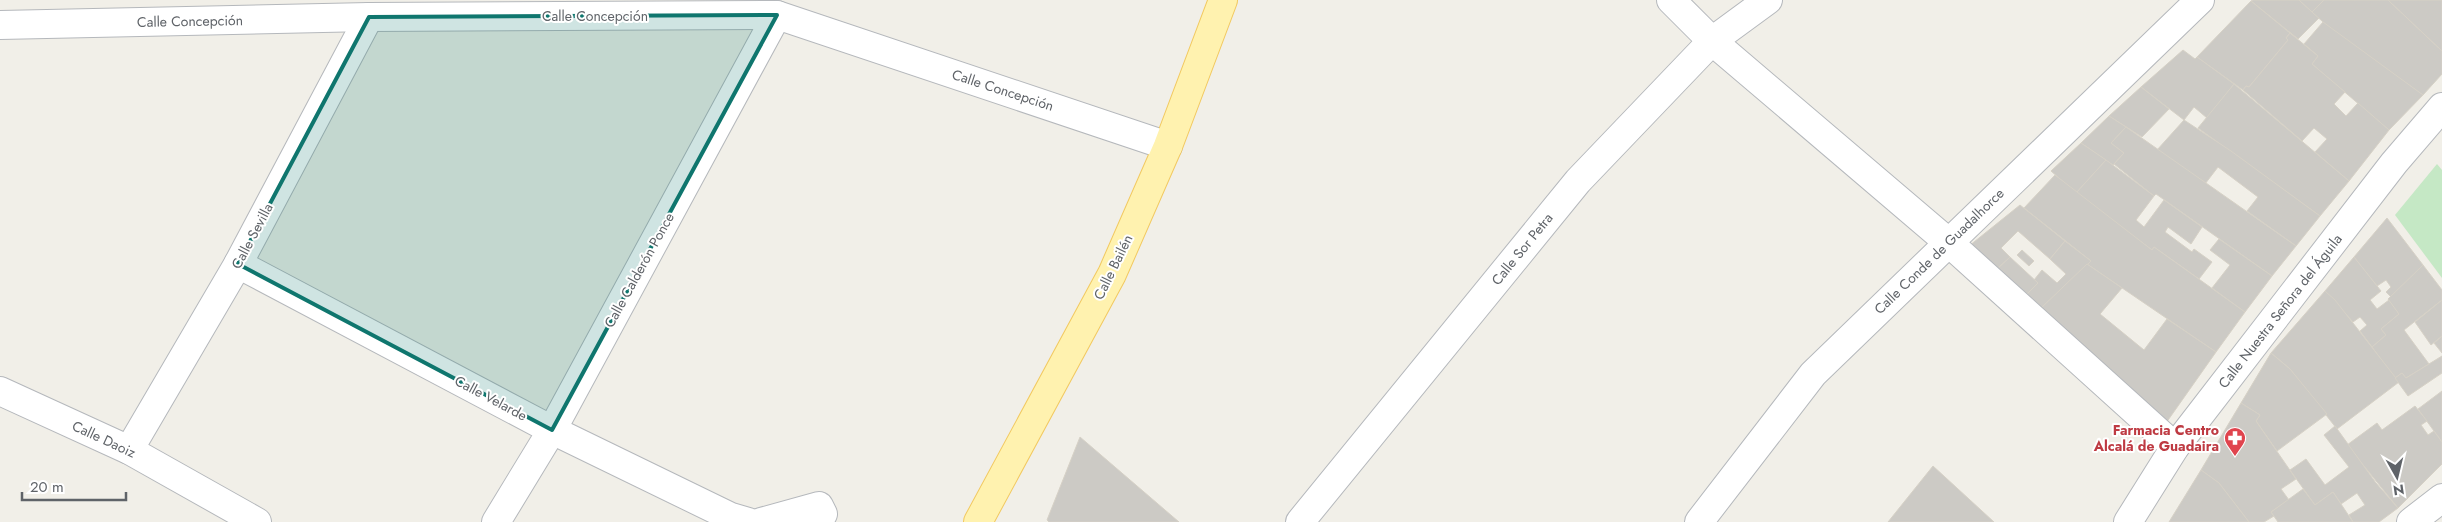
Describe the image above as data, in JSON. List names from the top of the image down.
{
  "streets": {
    "main road": ["Calle Bailén"],
    "street": [
      "Calle Concepción",
      "Calle Sevilla",
      "Calle Sor Petra",
      "Calle Conde de Guadalhorce",
      "Calle Calderón Ponce",
      "Calle Nuestra Señora del Águila",
      "Calle Velarde",
      "Calle Daoiz"
    ]
  },
  "crossings": [
    ["Calle Concepción", "Calle Sevilla"],
    ["Calle Concepción", "Calle Bailén"],
    ["Calle Concepción", "Calle Calderón Ponce"],
    ["Calle Sevilla", "Calle Velarde"],
    ["Calle Sevilla", "Calle Daoiz"],
    ["Calle Calderón Ponce", "Calle Velarde"]
  ],
  "places": {
    "pharmacy": ["Farmacia Centro Alcalá de Guadaira"]
  },
  "scale_bar": "20 m",
  "north": "bottom"
}
